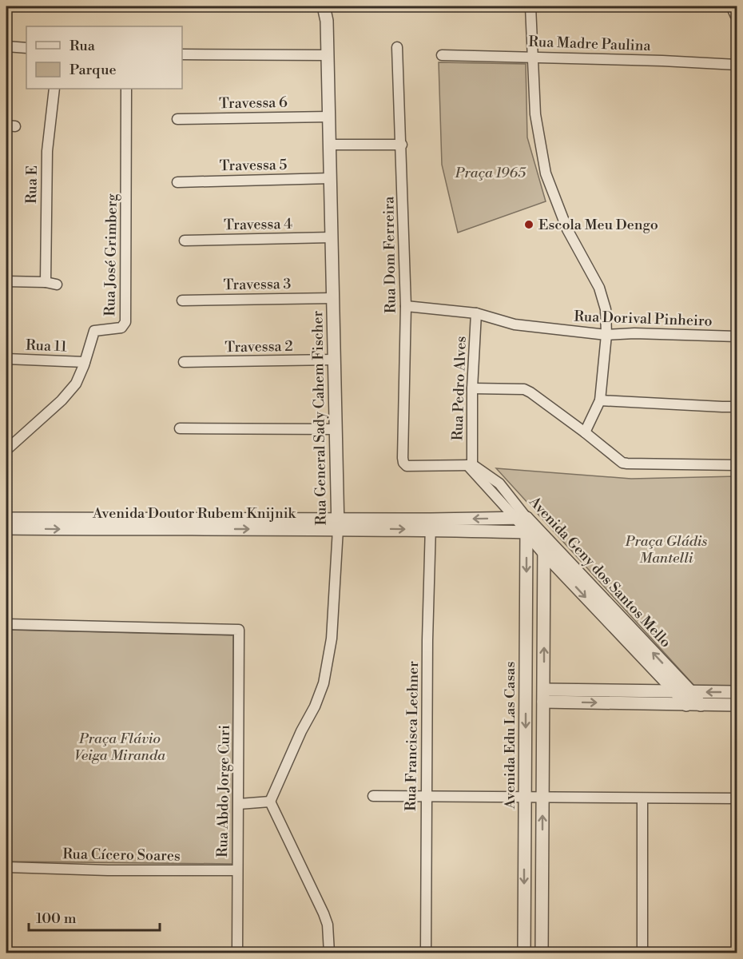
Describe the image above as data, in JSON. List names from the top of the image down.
{
  "streets": {
    "street": [
      "Rua Madre Paulina",
      "Travessa 6",
      "Travessa 5",
      "Rua E",
      "Travessa 4",
      "Rua José Grimberg",
      "Rua Dom Ferreira",
      "Travessa 3",
      "Rua Dorival Pinheiro",
      "Rua 11",
      "Travessa 2",
      "Rua Pedro Alves",
      "Rua General Sady Cahem Fischer",
      "Avenida Doutor Rubem Knijnik",
      "Avenida Geny dos Santos Mello",
      "Avenida Edu Las Casas",
      "Rua Francisca Lechner",
      "Rua Abdo Jorge Curi",
      "Rua Cícero Soares"
    ]
  },
  "crossings": [
    ["Travessa 6", "Rua General Sady Cahem Fischer"],
    ["Travessa 5", "Rua General Sady Cahem Fischer"],
    ["Travessa 4", "Rua General Sady Cahem Fischer"],
    ["Rua José Grimberg", "Rua 11"],
    ["Rua Dom Ferreira", "Rua Dorival Pinheiro"],
    ["Rua Dom Ferreira", "Rua Pedro Alves"],
    ["Rua Dom Ferreira", "Avenida Geny dos Santos Mello"],
    ["Travessa 3", "Rua General Sady Cahem Fischer"],
    ["Rua Dorival Pinheiro", "Rua Pedro Alves"],
    ["Travessa 2", "Rua General Sady Cahem Fischer"],
    ["Rua Pedro Alves", "Avenida Geny dos Santos Mello"],
    ["Rua General Sady Cahem Fischer", "Avenida Doutor Rubem Knijnik"],
    ["Avenida Doutor Rubem Knijnik", "Avenida Geny dos Santos Mello"],
    ["Avenida Doutor Rubem Knijnik", "Avenida Edu Las Casas"],
    ["Avenida Doutor Rubem Knijnik", "Rua Francisca Lechner"],
    ["Avenida Geny dos Santos Mello", "Avenida Edu Las Casas"],
    ["Rua Abdo Jorge Curi", "Rua Cícero Soares"]
  ],
  "parks": ["Praça 1965", "Praça Gládis Mantelli", "Praça Flávio Veiga Miranda"],
  "places": ["Escola Meu Dengo"],
  "legend": ["Rua", "Parque"],
  "scale_bar": "100 m"
}
